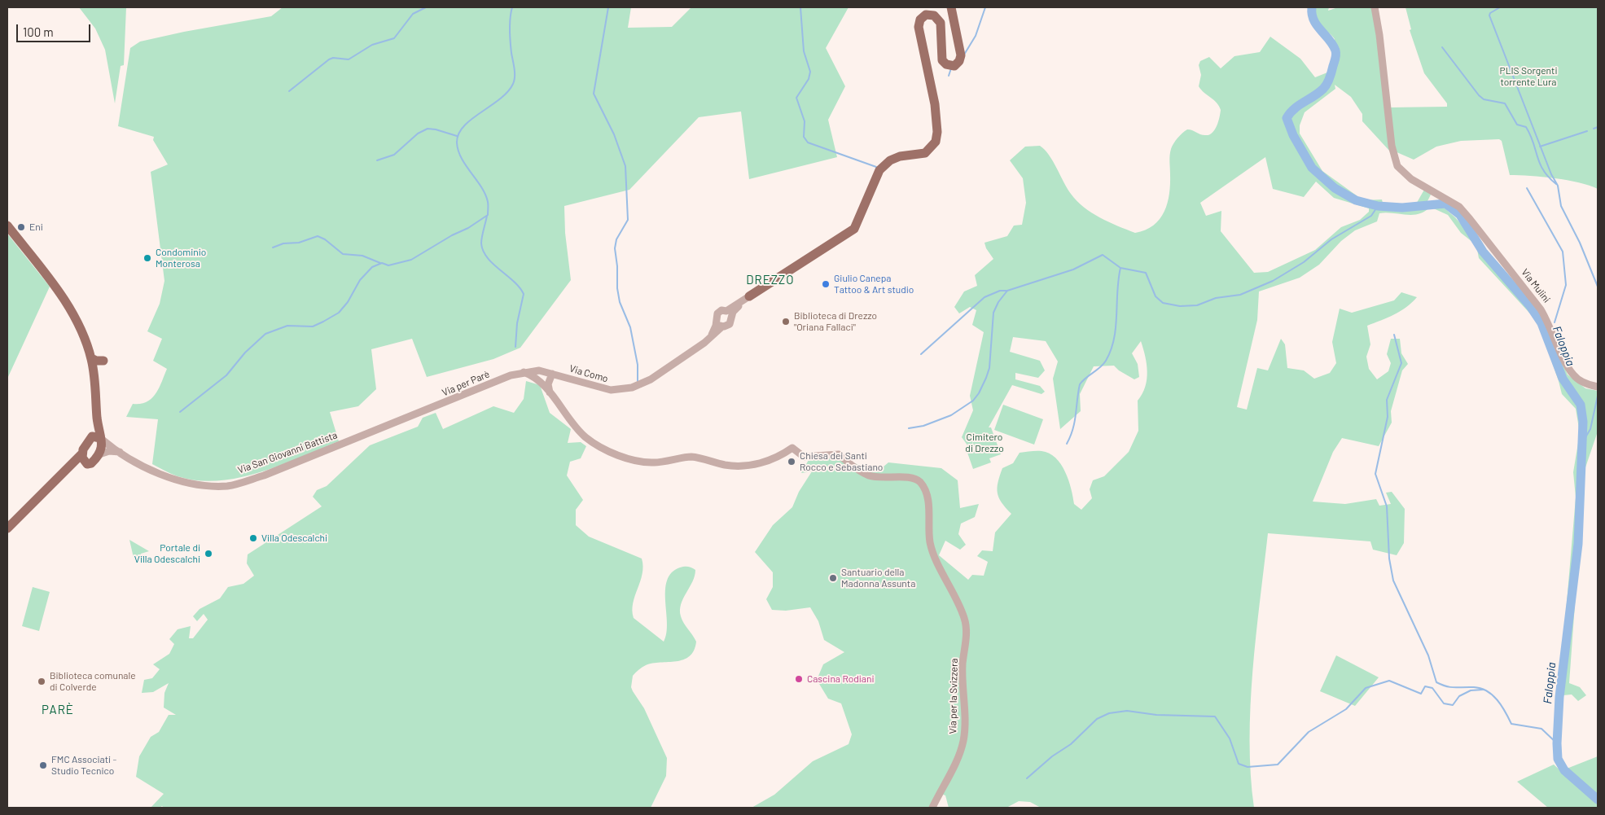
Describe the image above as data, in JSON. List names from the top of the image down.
{
  "streets": {
    "street": [
      "Via Mulini",
      "Via Como",
      "Via per Parè",
      "Via San Giovanni Battista",
      "Via per la Svizzera"
    ]
  },
  "crossings": [
    ["Via Como", "Via per Parè"],
    ["Via per Parè", "Via San Giovanni Battista"]
  ],
  "districts": ["DREZZO", "PARÈ"],
  "water": ["Faloppia"],
  "parks": ["PLIS Sorgenti torrente Lura", "Cimitero di Drezzo"],
  "places": [
    "Eni",
    "Condominio Monterosa",
    "Giulio Canepa Tattoo & Art studio",
    "Biblioteca di Drezzo \"Oriana Fallaci\"",
    "Chiesa dei Santi Rocco e Sebastiano",
    "Villa Odescalchi",
    "Portale di Villa Odescalchi",
    "Santuario della Madonna Assunta",
    "Cascina Rodiani",
    "Biblioteca comunale di Colverde",
    "FMC Associati - Studio Tecnico"
  ],
  "scale_bar": "100 m"
}
